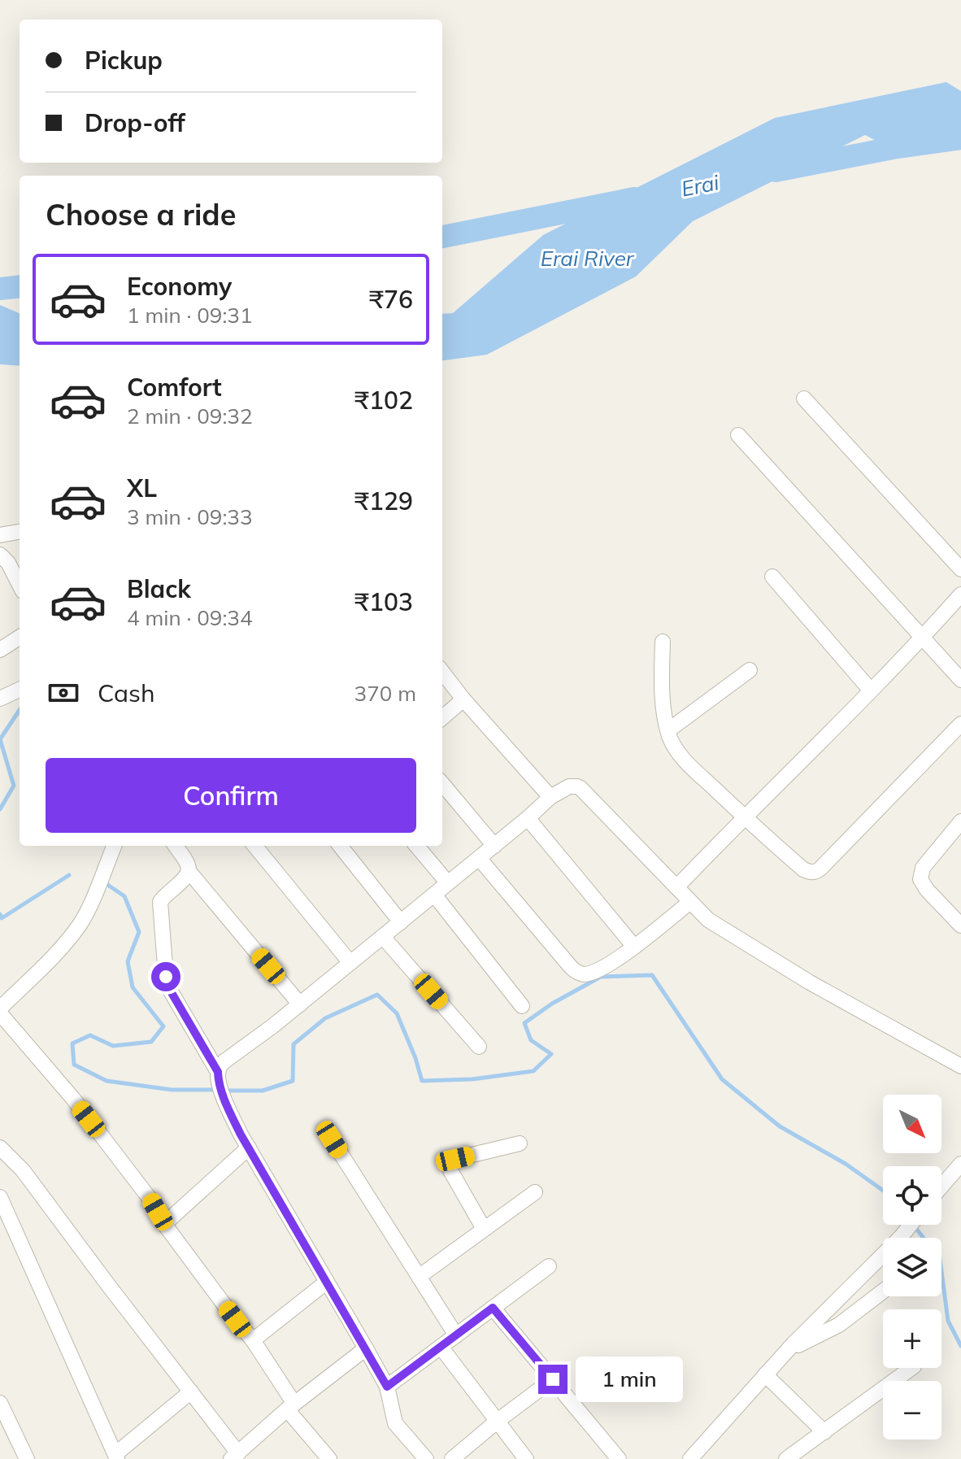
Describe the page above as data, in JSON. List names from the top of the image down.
{
  "water": ["Erai", "Erai River"],
  "north": "bottom right",
  "page": {
    "banner": ["Pickup", "Drop-off"],
    "heading": "Choose a ride",
    "list": [
      {
        "name": "Economy",
        "note": "1 min · 09:31",
        "value": "₹76"
      },
      {
        "name": "Comfort",
        "note": "2 min · 09:32",
        "value": "₹102"
      },
      {
        "name": "XL",
        "note": "3 min · 09:33",
        "value": "₹129"
      },
      {
        "name": "Black",
        "note": "4 min · 09:34",
        "value": "₹103"
      }
    ],
    "pay": ["Cash", "370 m"],
    "buttons": "Confirm",
    "map_buttons": ["+", "−"],
    "bubble": "1 min"
  }
}
